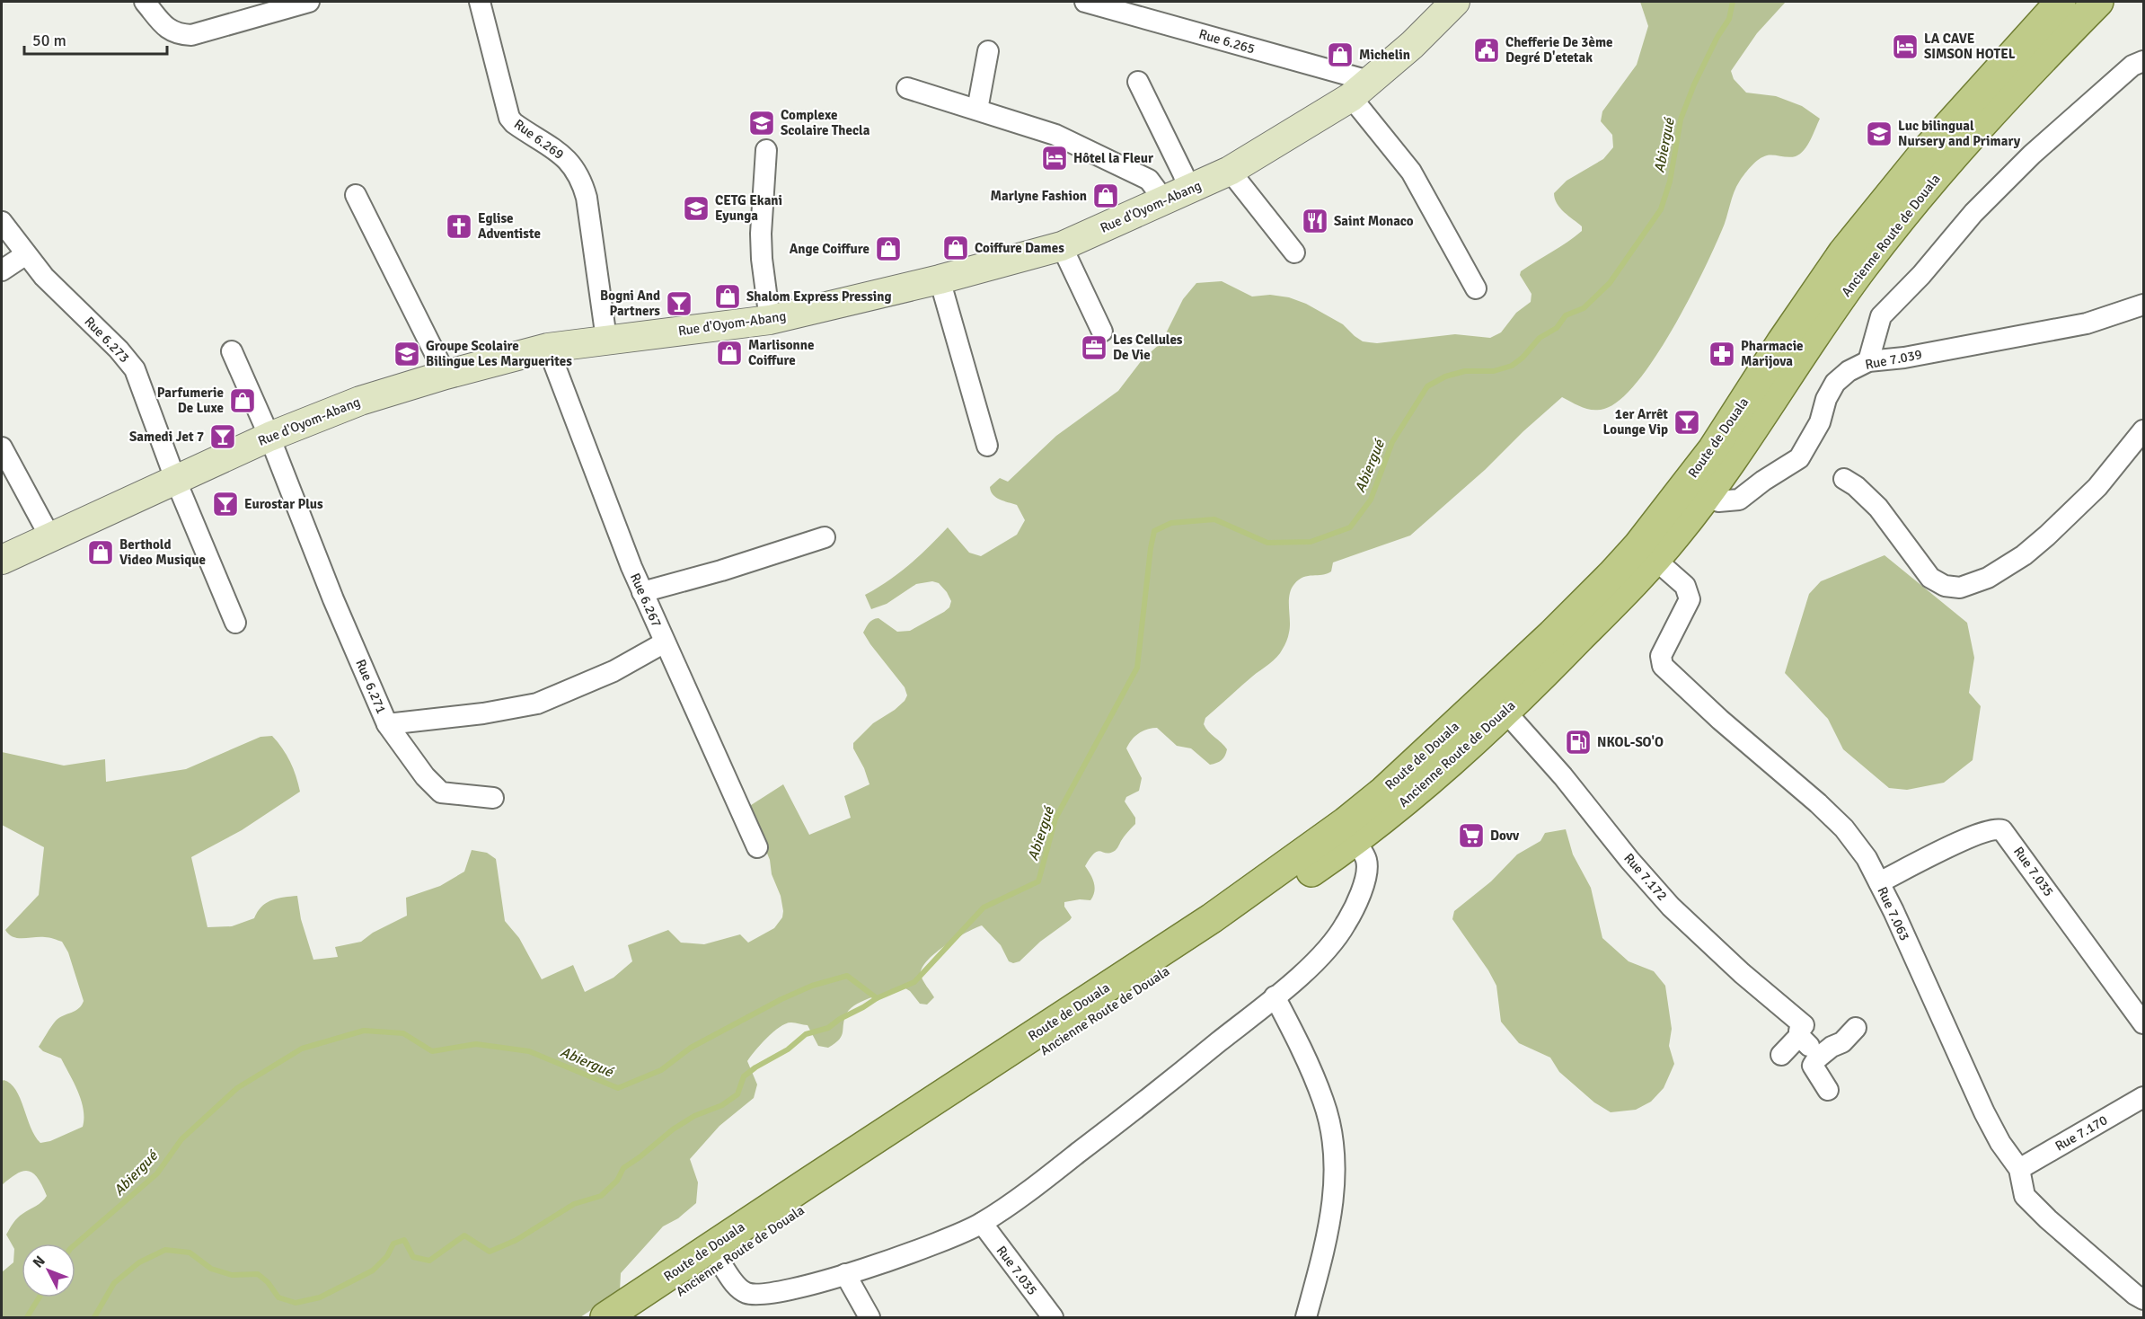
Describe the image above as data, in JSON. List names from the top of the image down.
{
  "streets": {
    "main road": ["Rue d'Oyom-Abang", "Ancienne Route de Douala", "Route de Douala"],
    "street": [
      "Rue 6.265",
      "Rue 6.269",
      "Rue 6.273",
      "Rue 7.039",
      "Rue 6.267",
      "Rue 6.271",
      "Rue 7.035",
      "Rue 7.172",
      "Rue 7.063",
      "Rue 7.170"
    ]
  },
  "crossings": [
    ["Rue 6.265", "Rue d'Oyom-Abang"],
    ["Rue 6.269", "Rue d'Oyom-Abang"],
    ["Rue d'Oyom-Abang", "Rue 6.273"],
    ["Rue d'Oyom-Abang", "Rue 6.267"],
    ["Rue d'Oyom-Abang", "Rue 6.271"],
    ["Ancienne Route de Douala", "Rue 7.039"],
    ["Ancienne Route de Douala", "Route de Douala"],
    ["Ancienne Route de Douala", "Rue 7.172"],
    ["Ancienne Route de Douala", "Rue 7.063"],
    ["Rue 6.267", "Rue 6.271"],
    ["Rue 7.035", "Rue 7.063"],
    ["Rue 7.063", "Rue 7.170"]
  ],
  "water": ["Abiergué"],
  "places": {
    "hotel": ["LA CAVE SIMSON HOTEL", "Hôtel la Fleur"],
    "public building": ["Chefferie De 3ème Degré D'etetak"],
    "shop": [
      "Michelin",
      "Marlyne Fashion",
      "Coiffure Dames",
      "Ange Coiffure",
      "Shalom Express Pressing",
      "Marlisonne Coiffure",
      "Parfumerie De Luxe",
      "Berthold Video Musique"
    ],
    "school or university": [
      "Complexe Scolaire Thecla",
      "Luc bilingual Nursery and Primary",
      "CETG Ekani Eyunga",
      "Groupe Scolaire Bilingue Les Marguerites"
    ],
    "restaurant": ["Saint Monaco"],
    "church": ["Eglise Adventiste"],
    "bar": [
      "Bogni And Partners",
      "1er Arrêt Lounge Vip",
      "Samedi Jet 7",
      "Eurostar Plus"
    ],
    "office": ["Les Cellules De Vie"],
    "pharmacy": ["Pharmacie Marijova"],
    "fuel station": ["NKOL-SO'O"],
    "supermarket": ["Dovv"]
  },
  "scale_bar": "50 m",
  "north": "top left"
}
